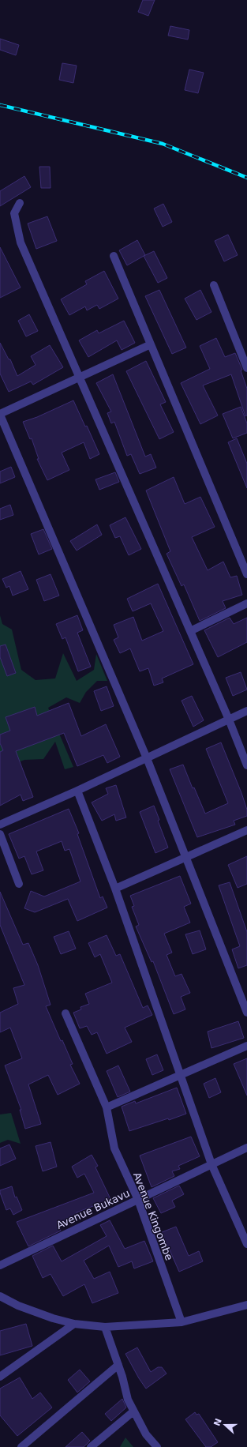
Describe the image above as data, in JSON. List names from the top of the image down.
{
  "streets": {
    "street": ["Avenue Bukavu", "Avenue Kingombe"]
  },
  "crossings": [
    ["Avenue Bukavu", "Avenue Kingombe"]
  ],
  "north": "left"
}
